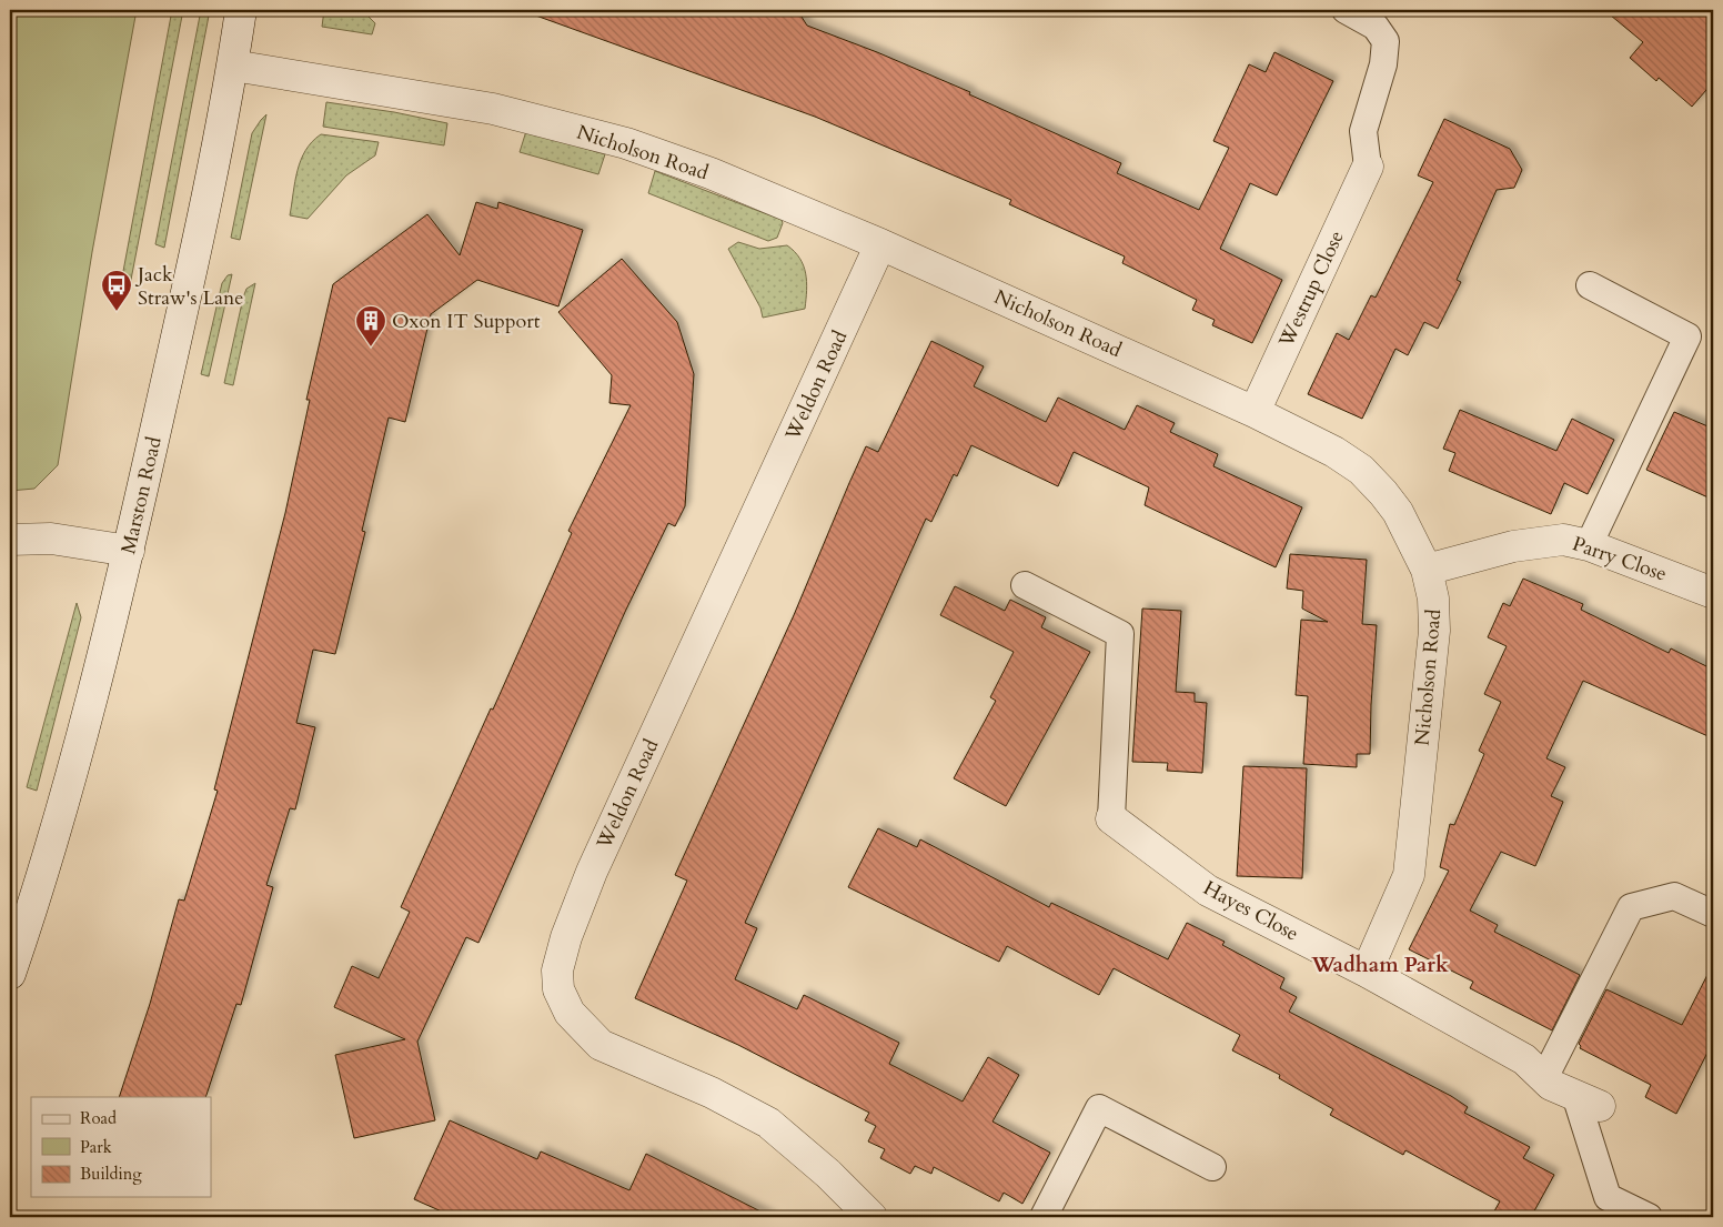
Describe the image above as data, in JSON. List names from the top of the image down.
{
  "streets": {
    "street": [
      "Nicholson Road",
      "Westrup Close",
      "Weldon Road",
      "Marston Road",
      "Parry Close",
      "Hayes Close"
    ]
  },
  "crossings": [
    ["Nicholson Road", "Westrup Close"],
    ["Nicholson Road", "Weldon Road"],
    ["Nicholson Road", "Marston Road"],
    ["Nicholson Road", "Parry Close"],
    ["Nicholson Road", "Hayes Close"]
  ],
  "districts": ["Wadham Park"],
  "places": {
    "bus stop": ["Jack Straw's Lane"],
    "building": ["Oxon IT Support"]
  },
  "legend": ["Road", "Park", "Building"]
}
